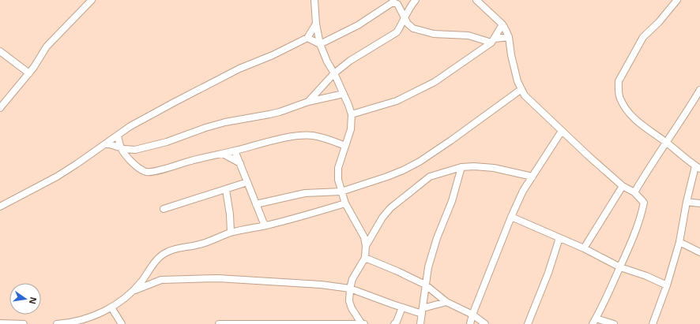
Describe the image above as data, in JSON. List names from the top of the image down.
{
  "north": "right"
}
